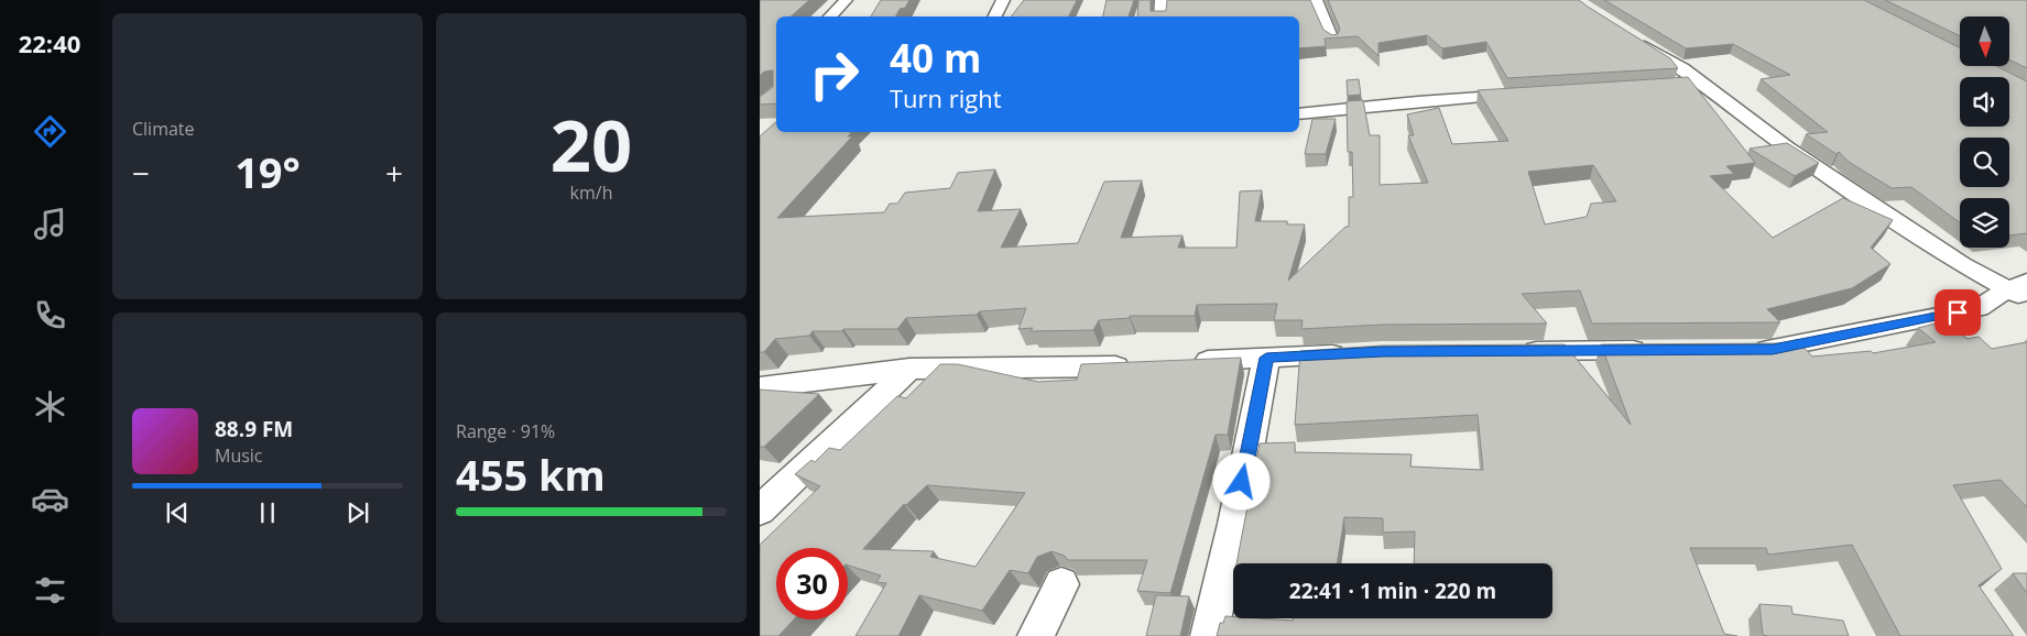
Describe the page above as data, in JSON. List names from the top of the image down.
{
  "north": "bottom",
  "page": {
    "tabs": "22:40",
    "tile": [
      "Climate",
      ["20", "km/h"],
      ["Range · 91%", "455 km"]
    ],
    "turn": ["40 m", "Turn right"],
    "heat": ["−", "19°", "+"],
    "song": ["88.9 FM", "Music"],
    "limit": "30",
    "trip": "22:41 · 1 min · 220 m"
  }
}
